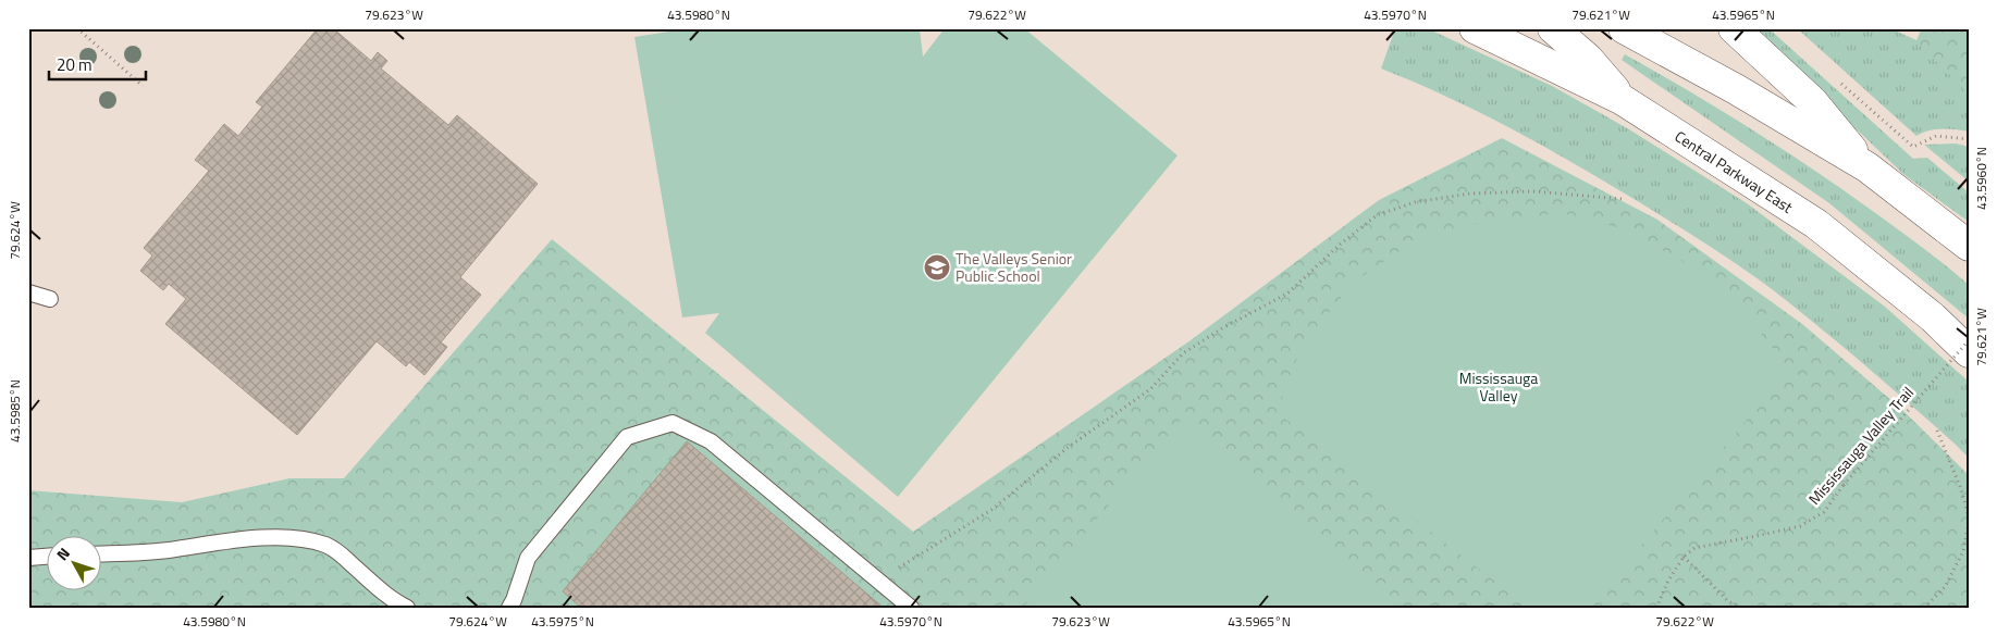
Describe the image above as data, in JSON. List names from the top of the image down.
{
  "streets": {
    "street": ["Central Parkway East"],
    "path": ["Mississauga Valley Trail"]
  },
  "parks": ["Mississauga Valley"],
  "places": {
    "school or university": ["The Valleys Senior Public School"]
  },
  "scale_bar": "20 m",
  "north": "top left",
  "coordinates": [
    "79.623°W",
    "43.5980°N",
    "79.622°W",
    "43.5970°N",
    "79.621°W",
    "43.5965°N",
    "43.5960°N",
    "79.624°W",
    "43.5985°N",
    "43.5975°N"
  ]
}
